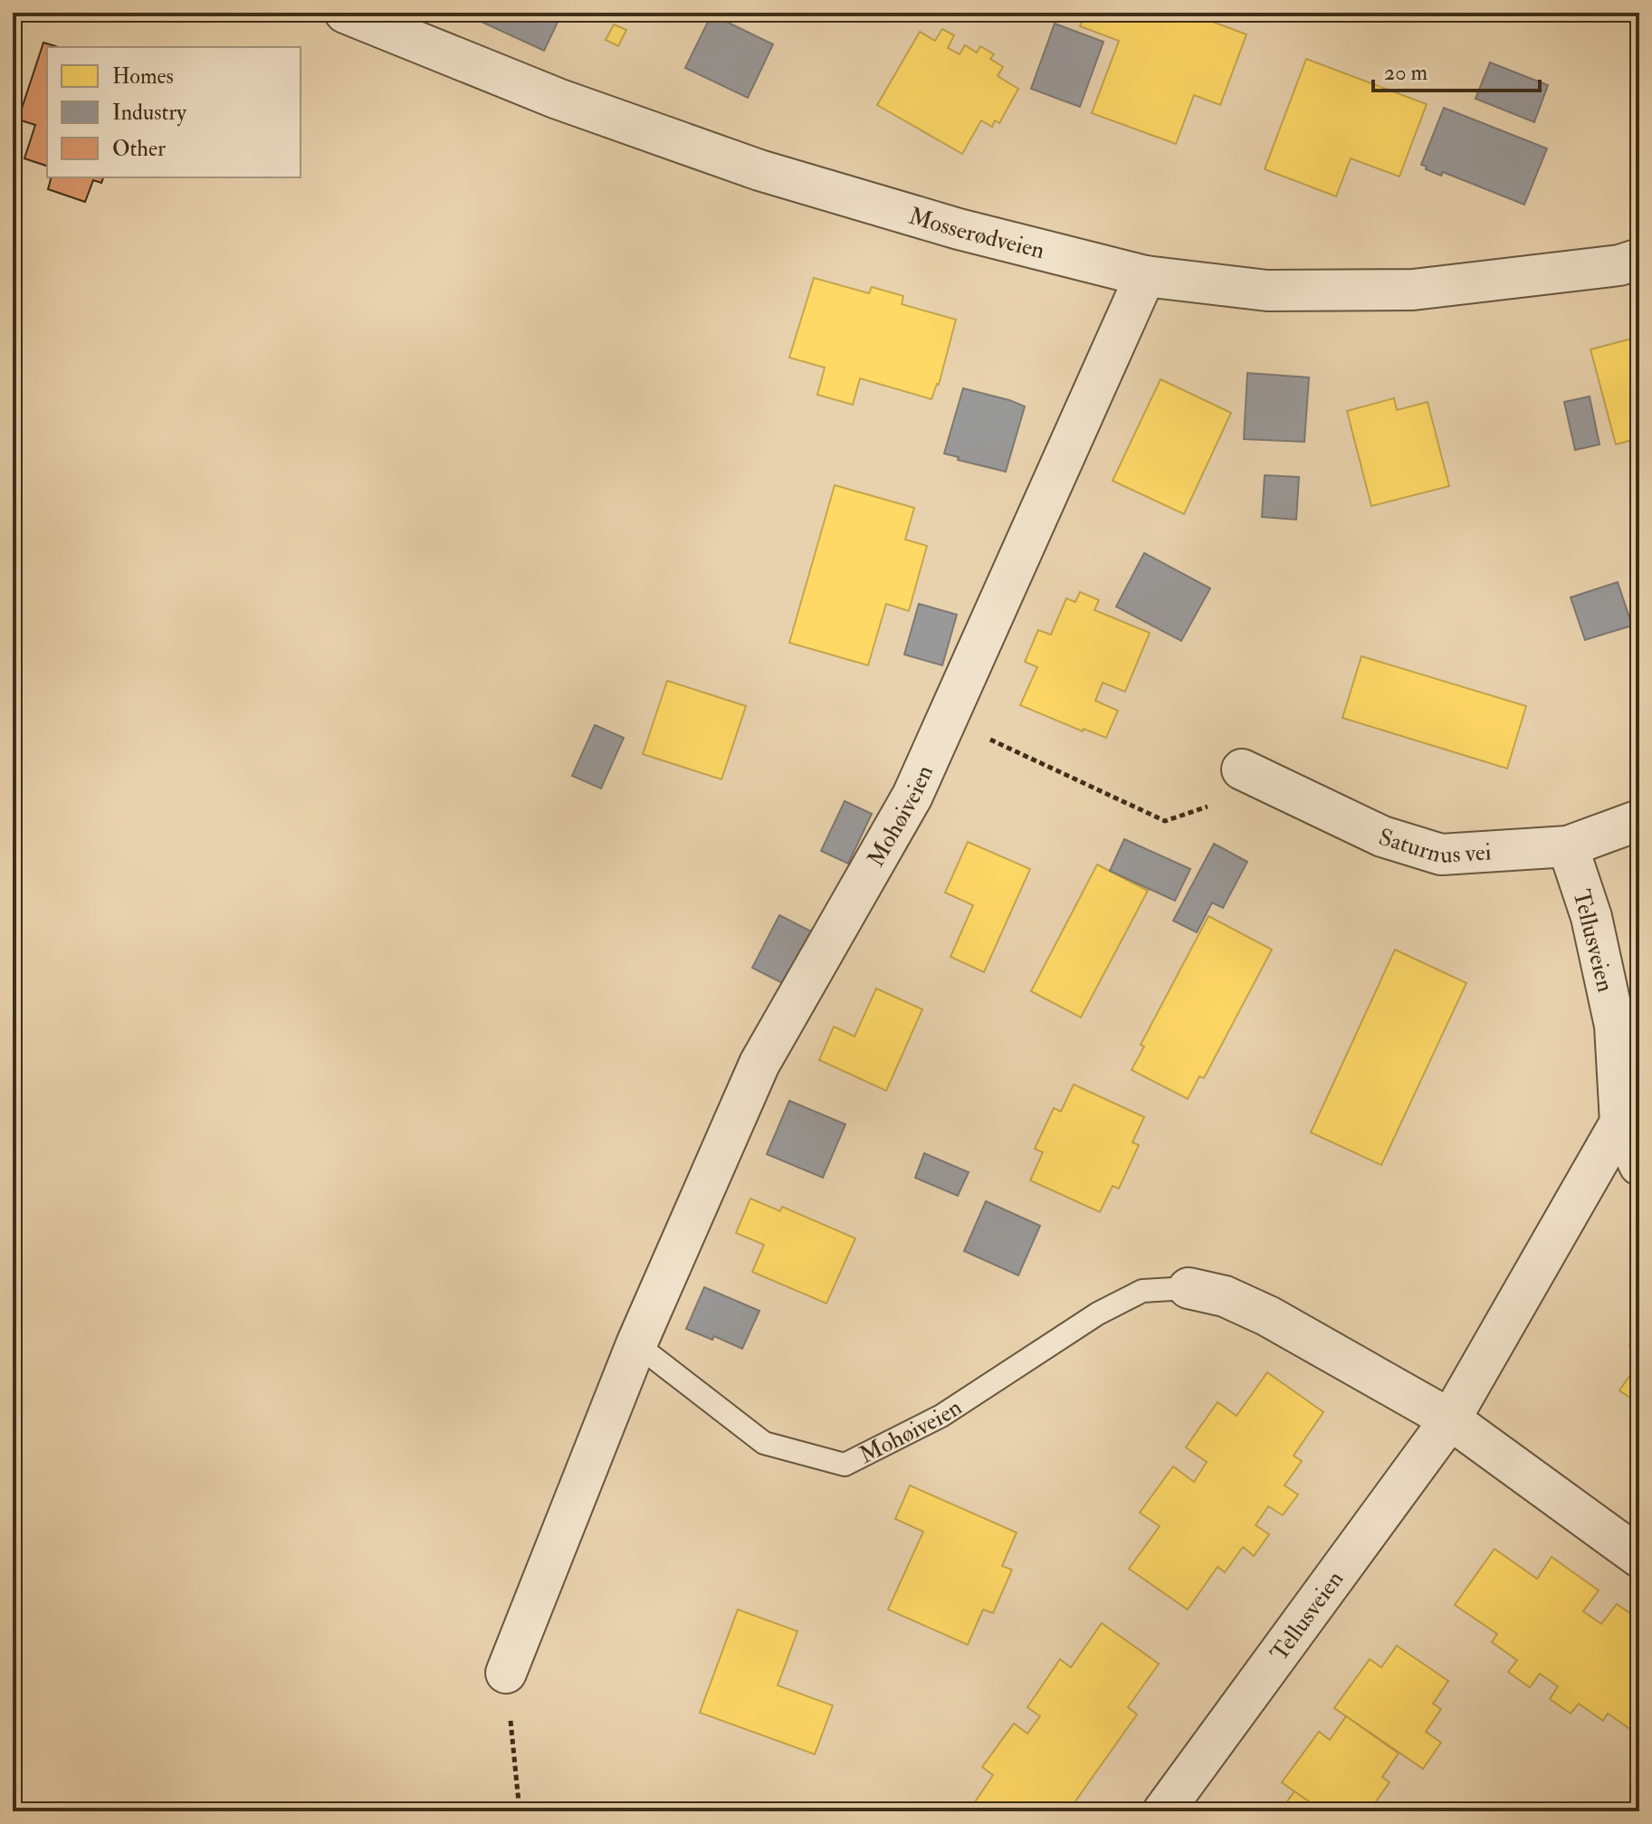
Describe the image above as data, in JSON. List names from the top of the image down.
{
  "streets": {
    "street": [
      "Mosserødveien",
      "Mohøiveien",
      "Saturnus vei",
      "Tellusveien"
    ]
  },
  "crossings": [
    ["Mosserødveien", "Mohøiveien"],
    ["Saturnus vei", "Tellusveien"]
  ],
  "legend": ["Homes", "Industry", "Other"],
  "scale_bar": "20 m"
}
